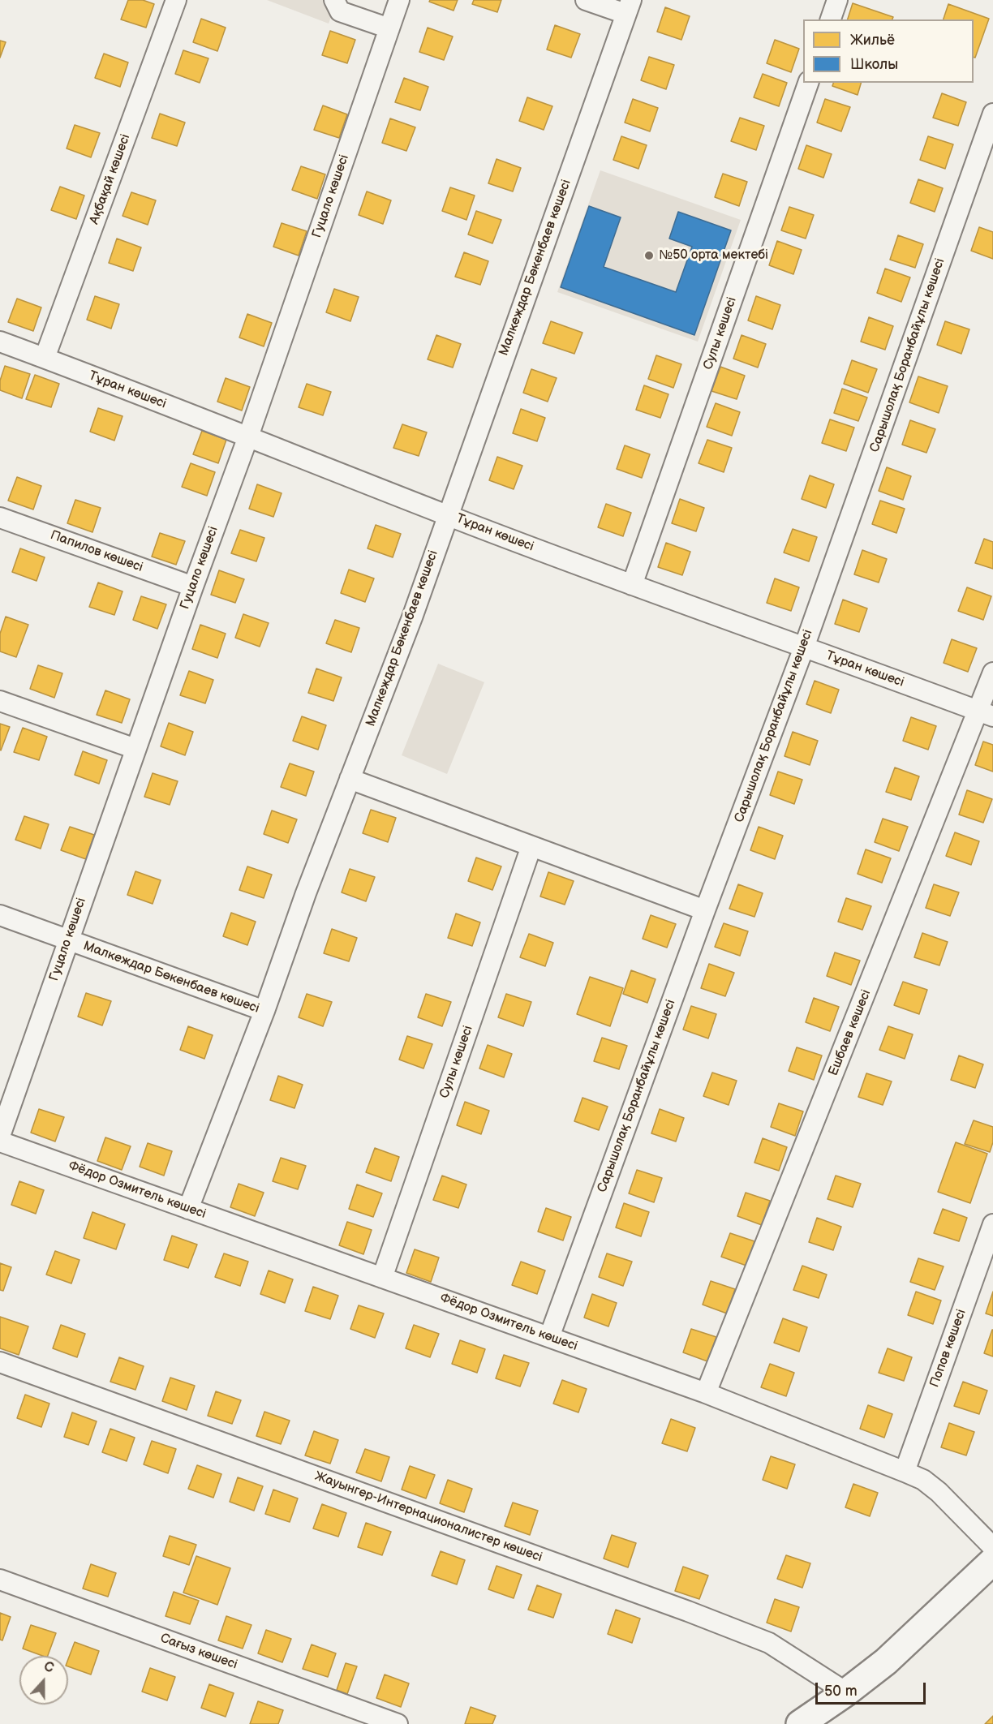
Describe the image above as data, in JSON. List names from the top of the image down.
{
  "streets": {
    "street": [
      "Ақбақай көшесі",
      "Гуцало көшесі",
      "Малкеждар Бөкенбаев көшесі",
      "Сулы көшесі",
      "Сарышолақ Боранбайұлы көшесі",
      "Тұран көшесі",
      "Папилов көшесі",
      "Ешбаев көшесі",
      "Фёдор Озмитель көшесі",
      "Попов көшесі",
      "Жауынгер-Интернационалистер көшесі",
      "Сағыз көшесі"
    ]
  },
  "crossings": [
    ["Ақбақай көшесі", "Тұран көшесі"],
    ["Гуцало көшесі", "Малкеждар Бөкенбаев көшесі"],
    ["Гуцало көшесі", "Тұран көшесі"],
    ["Гуцало көшесі", "Папилов көшесі"],
    ["Малкеждар Бөкенбаев көшесі", "Тұран көшесі"],
    ["Сулы көшесі", "Тұран көшесі"],
    ["Сулы көшесі", "Фёдор Озмитель көшесі"],
    ["Сарышолақ Боранбайұлы көшесі", "Тұран көшесі"],
    ["Сарышолақ Боранбайұлы көшесі", "Фёдор Озмитель көшесі"],
    ["Тұран көшесі", "Ешбаев көшесі"],
    ["Ешбаев көшесі", "Фёдор Озмитель көшесі"],
    ["Фёдор Озмитель көшесі", "Попов көшесі"]
  ],
  "places": ["№50 орта мектебі"],
  "legend": ["Жильё", "Школы"],
  "scale_bar": "50 m",
  "north": "top"
}
